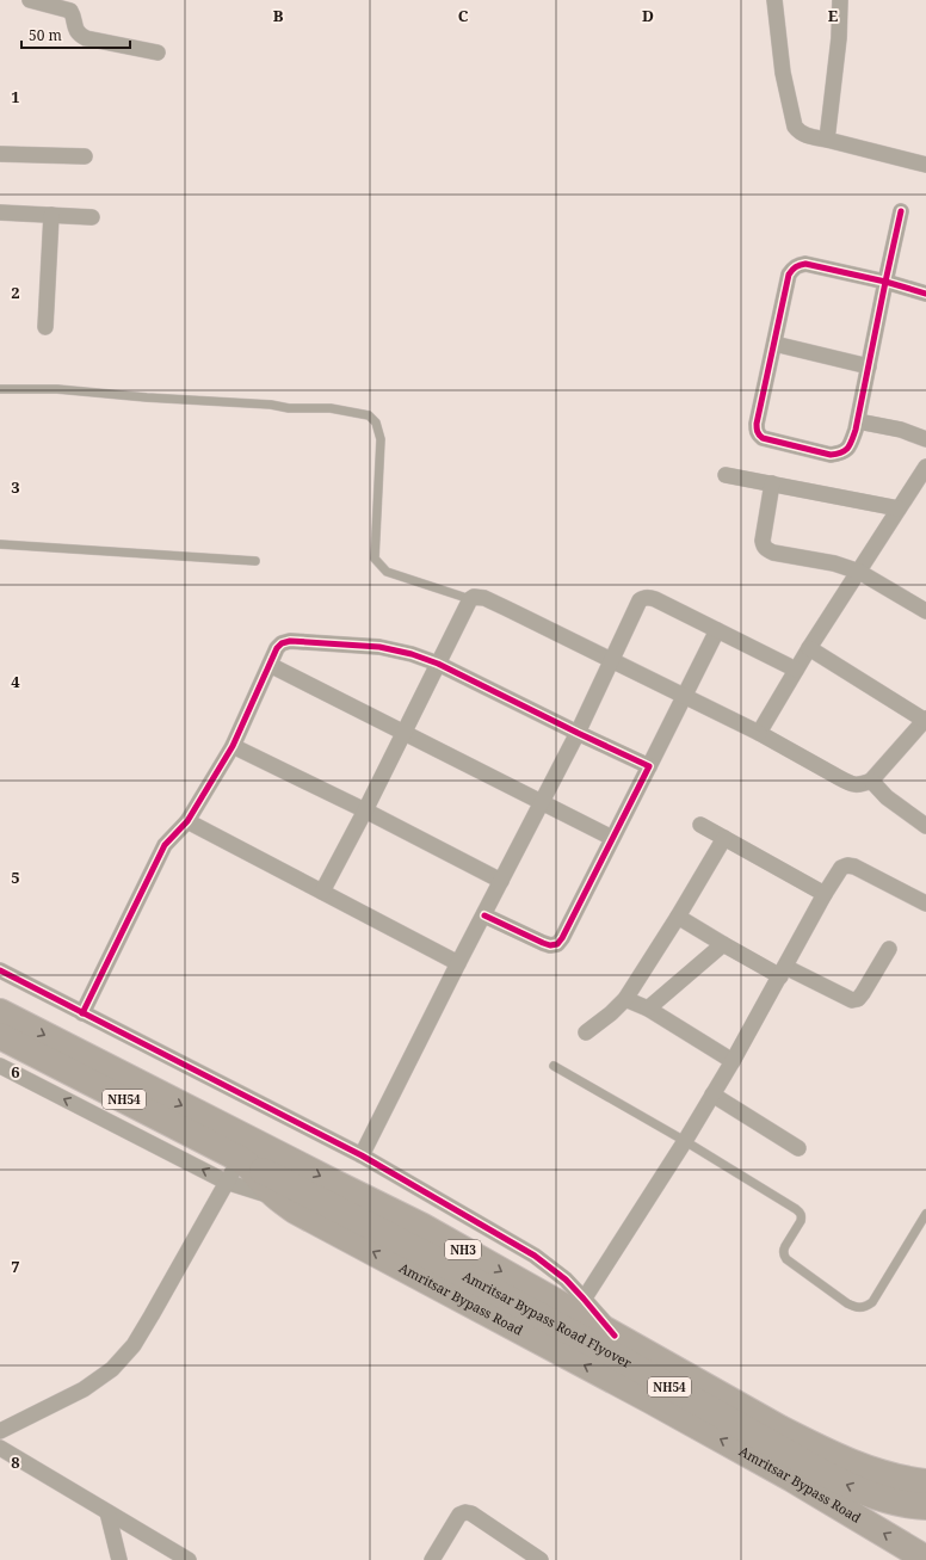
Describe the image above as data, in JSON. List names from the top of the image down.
{
  "streets": {
    "highway": [
      "NH54",
      "NH3",
      "Amritsar Bypass Road",
      "Amritsar Bypass Road Flyover"
    ]
  },
  "crossings": [
    ["Amritsar Bypass Road", "Amritsar Bypass Road Flyover"]
  ],
  "scale_bar": "50 m",
  "grid": {
    "columns": [
      "B",
      "C",
      "D",
      "E"
    ],
    "rows": [
      "1",
      "2",
      "3",
      "4",
      "5",
      "6",
      "7",
      "8"
    ]
  }
}
